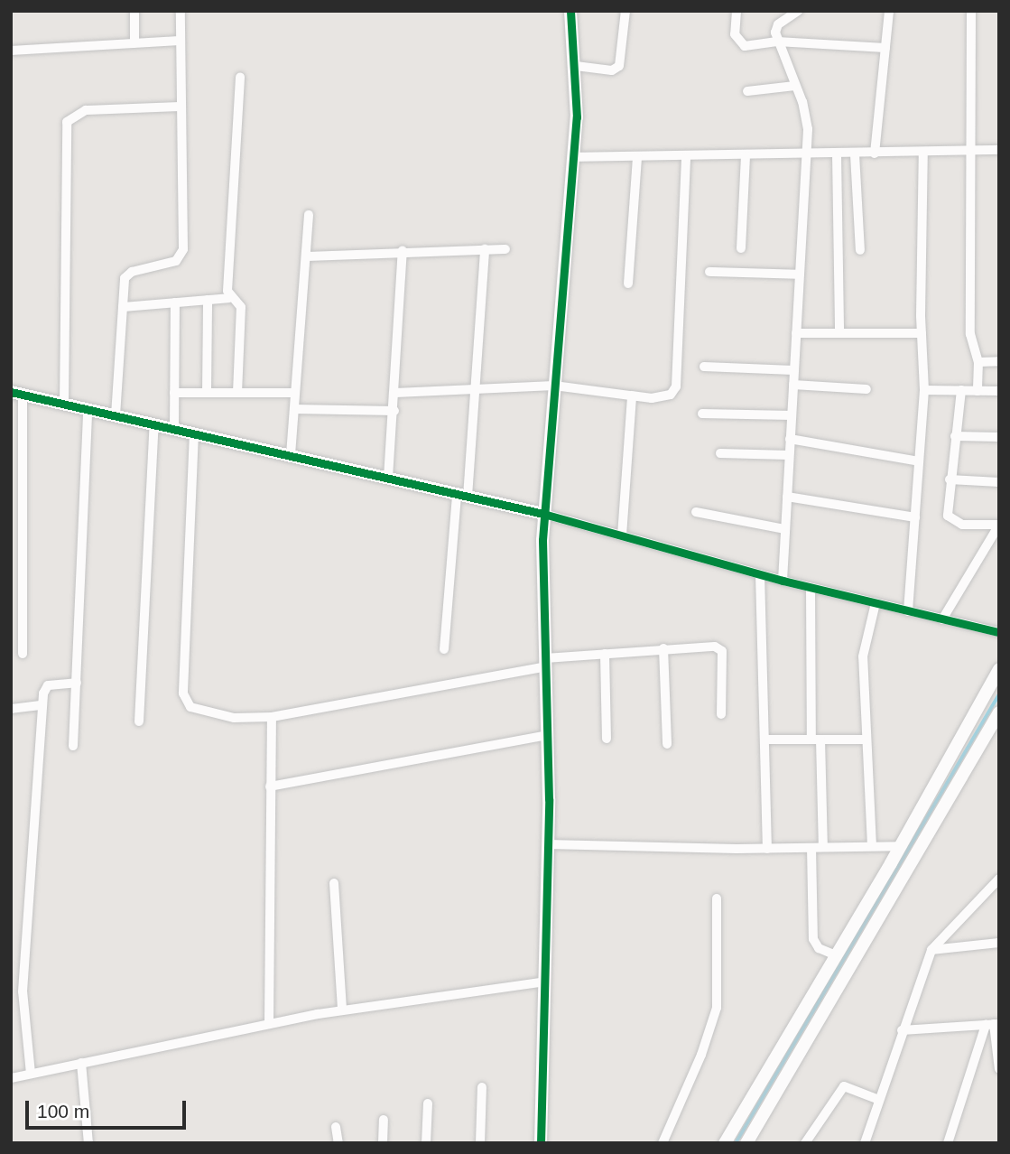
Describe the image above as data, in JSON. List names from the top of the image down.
{
  "scale_bar": "100 m"
}
